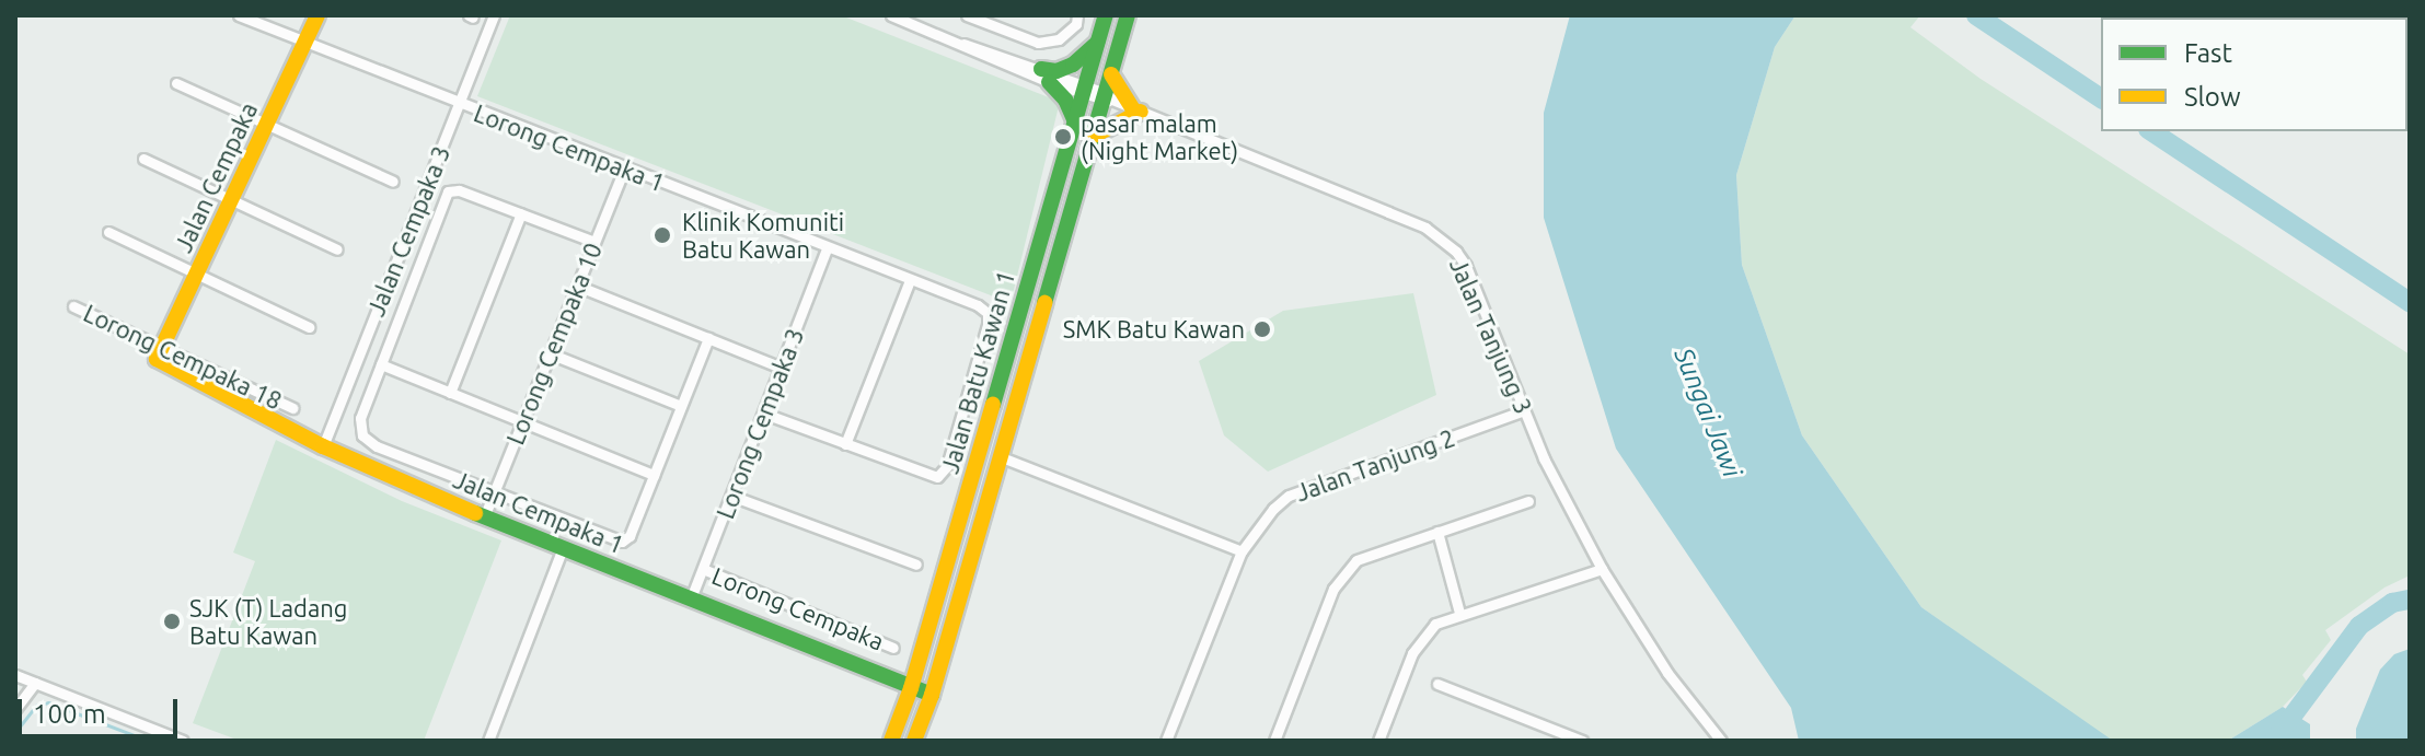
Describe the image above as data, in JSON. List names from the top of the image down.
{
  "streets": {
    "street": [
      "Lorong Cempaka 1",
      "Jalan Cempaka",
      "Jalan Cempaka 3",
      "Jalan Tanjung 3",
      "Lorong Cempaka 10",
      "Lorong Cempaka 18",
      "Jalan Batu Kawan 1",
      "Lorong Cempaka 3",
      "Jalan Tanjung 2",
      "Jalan Cempaka 1",
      "Lorong Cempaka"
    ]
  },
  "crossings": [
    ["Lorong Cempaka 1", "Jalan Cempaka"],
    ["Lorong Cempaka 1", "Jalan Cempaka 3"],
    ["Lorong Cempaka 1", "Lorong Cempaka 10"],
    ["Lorong Cempaka 1", "Jalan Batu Kawan 1"],
    ["Lorong Cempaka 1", "Lorong Cempaka 3"],
    ["Jalan Cempaka", "Lorong Cempaka 18"],
    ["Jalan Cempaka", "Jalan Cempaka 1"],
    ["Jalan Cempaka 3", "Jalan Cempaka 1"],
    ["Jalan Tanjung 3", "Jalan Batu Kawan 1"],
    ["Jalan Tanjung 3", "Jalan Tanjung 2"],
    ["Lorong Cempaka 10", "Jalan Cempaka 1"],
    ["Lorong Cempaka 18", "Jalan Cempaka 1"],
    ["Jalan Batu Kawan 1", "Jalan Cempaka 1"],
    ["Lorong Cempaka 3", "Jalan Cempaka 1"],
    ["Lorong Cempaka 3", "Lorong Cempaka"]
  ],
  "water": ["Sungai Jawi"],
  "places": [
    "pasar malam (Night Market)",
    "Klinik Komuniti Batu Kawan",
    "SMK Batu Kawan",
    "SJK (T) Ladang Batu Kawan"
  ],
  "legend": ["Fast", "Slow"],
  "scale_bar": "100 m"
}
